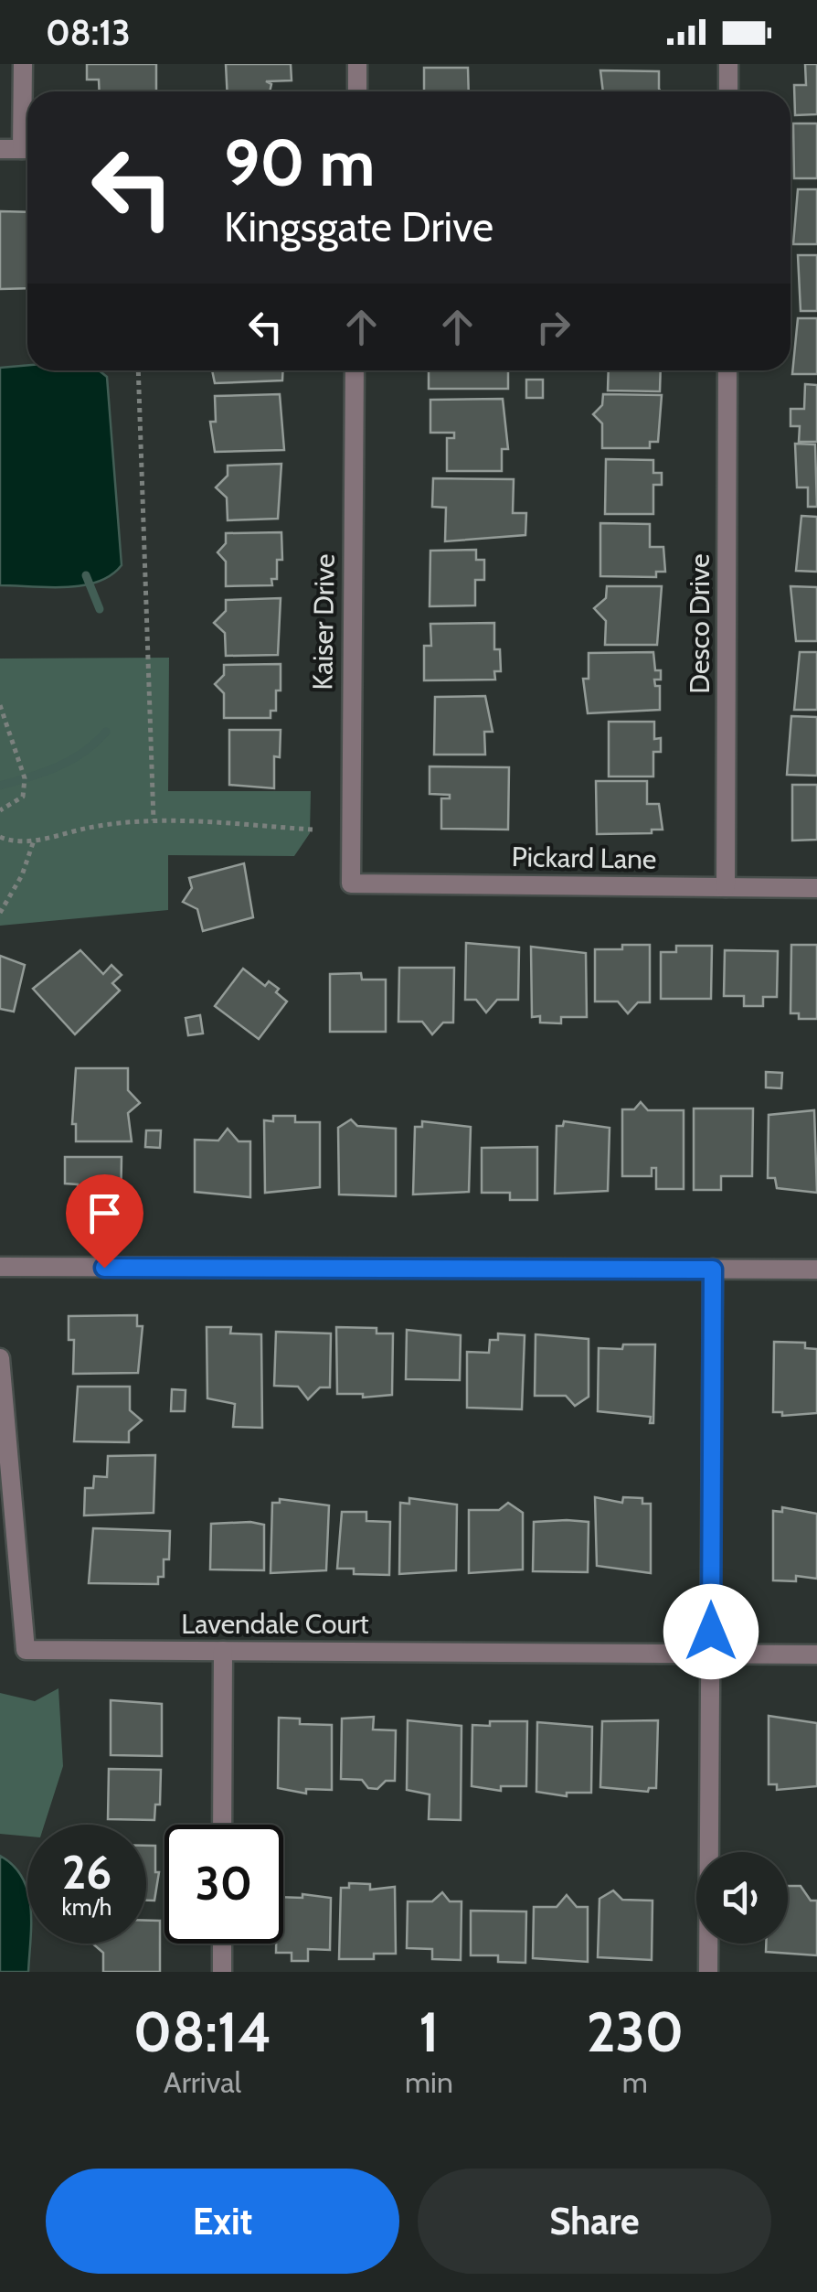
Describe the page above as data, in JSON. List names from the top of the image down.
{
  "streets": {
    "street": [
      "Kaiser Drive",
      "Desco Drive",
      "Pickard Lane",
      "Lavendale Court"
    ]
  },
  "crossings": [
    ["Kaiser Drive", "Pickard Lane"],
    ["Desco Drive", "Pickard Lane"]
  ],
  "page": {
    "status": "08:13",
    "turn": ["90 m", "Kingsgate Drive"],
    "speed": "26 km/h",
    "limit": "30",
    "eta": [
      "08:14",
      "Arrival",
      "1",
      "min",
      "230",
      "m"
    ],
    "buttons": ["Exit", "Share"]
  }
}
